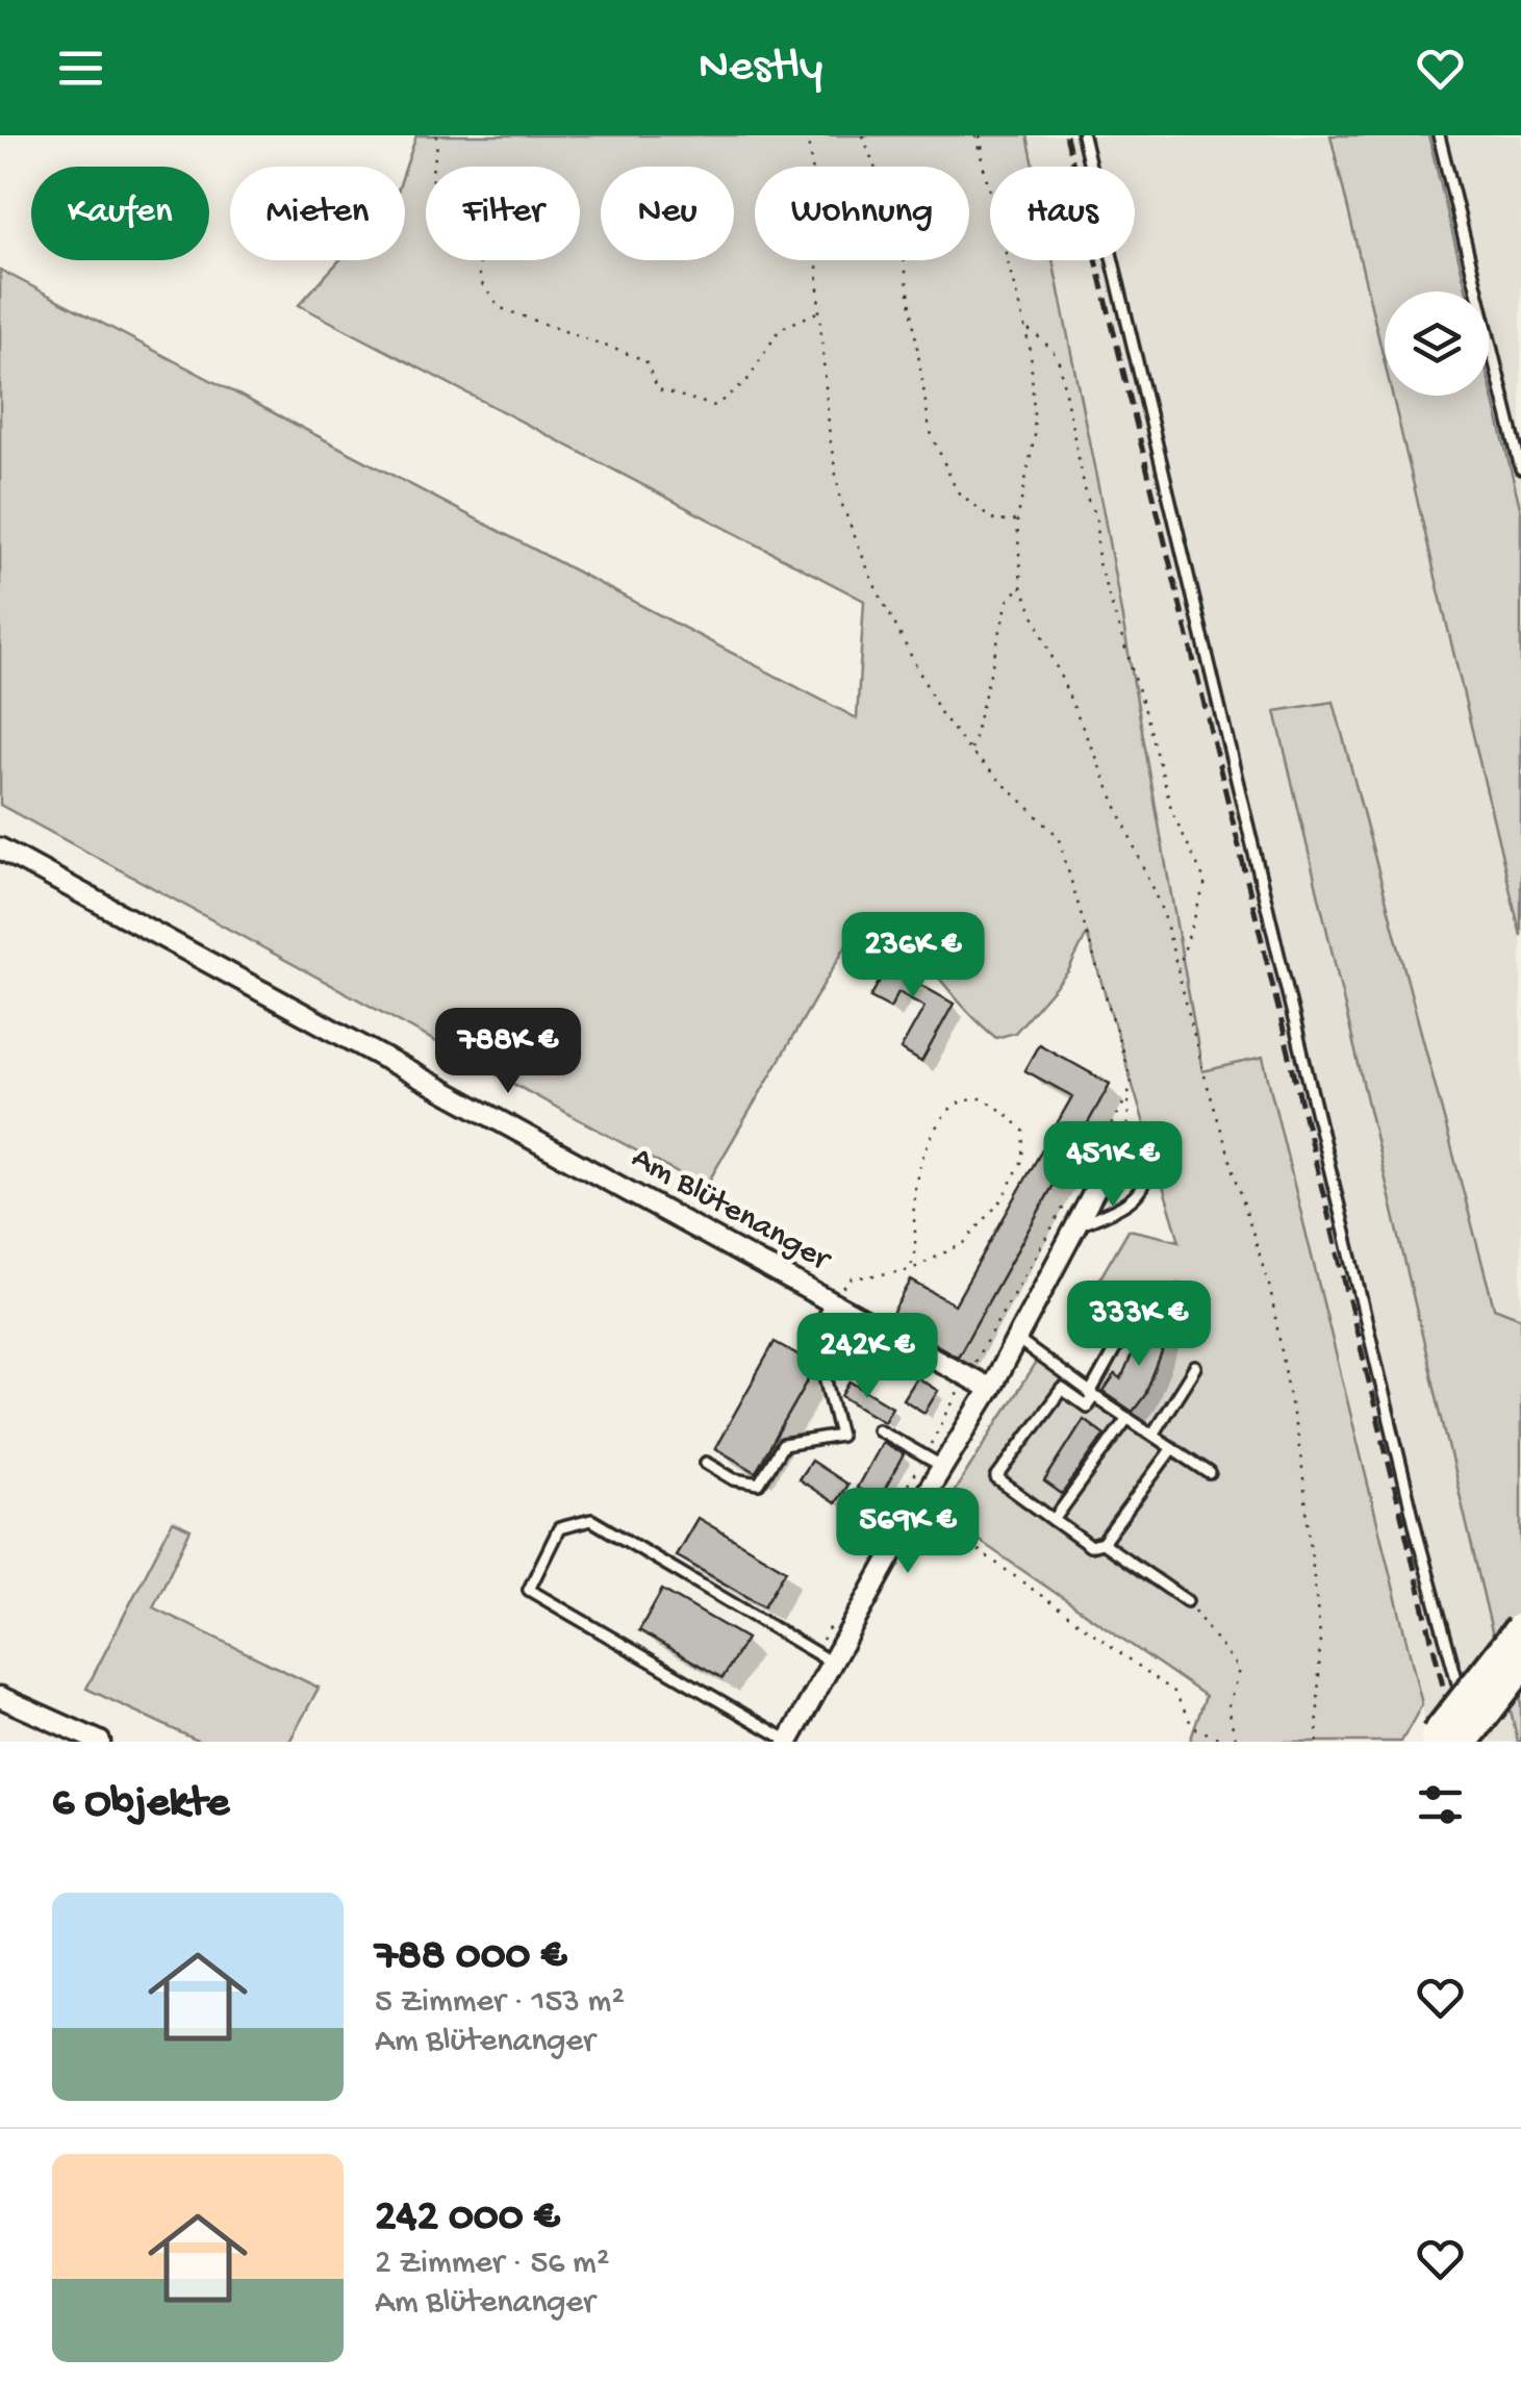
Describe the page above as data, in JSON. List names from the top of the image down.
{
  "streets": {
    "street": ["Am Blütenanger"]
  },
  "page": {
    "header": "Nestly",
    "chip": [
      "Kaufen",
      "Mieten",
      "Filter",
      "Neu",
      "Wohnung",
      "Haus"
    ],
    "price": [
      "236K €",
      "788K €",
      "451K €",
      "333K €",
      "242K €",
      "569K €"
    ],
    "heading": "6 Objekte",
    "list": [
      {
        "name": "788 000 €",
        "note": "5 Zimmer · 153 m² · Am Blütenanger"
      },
      {
        "name": "242 000 €",
        "note": "2 Zimmer · 56 m² · Am Blütenanger"
      }
    ]
  }
}
